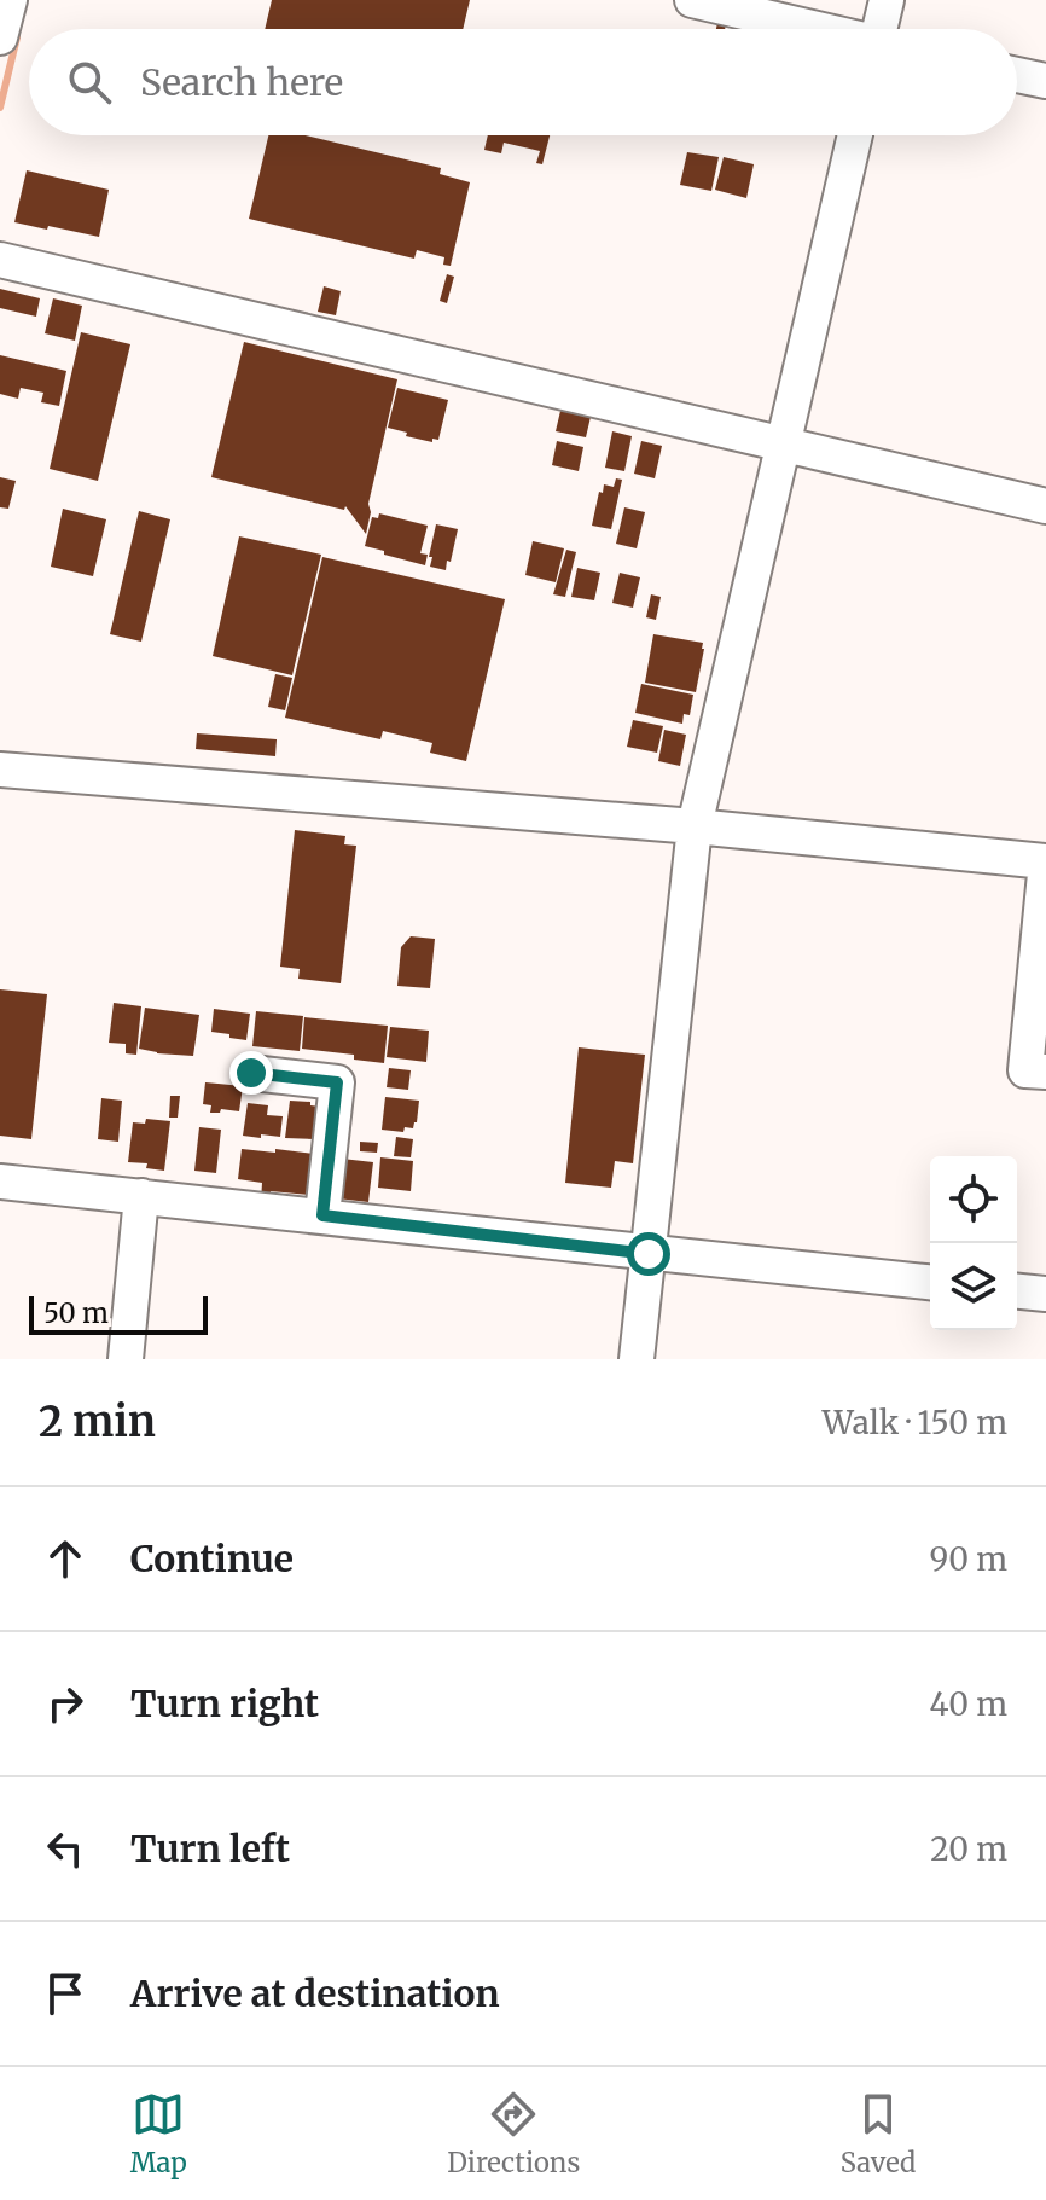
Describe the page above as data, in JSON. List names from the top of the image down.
{
  "scale_bar": "50 m",
  "page": {
    "search": "Search here",
    "scale": "50 m",
    "heading": ["2 min", "Walk · 150 m"],
    "list": [
      ["Continue", "90 m"],
      ["Turn right", "40 m"],
      ["Turn left", "20 m"],
      "Arrive at destination"
    ],
    "nav": ["Map", "Directions", "Saved"]
  }
}
